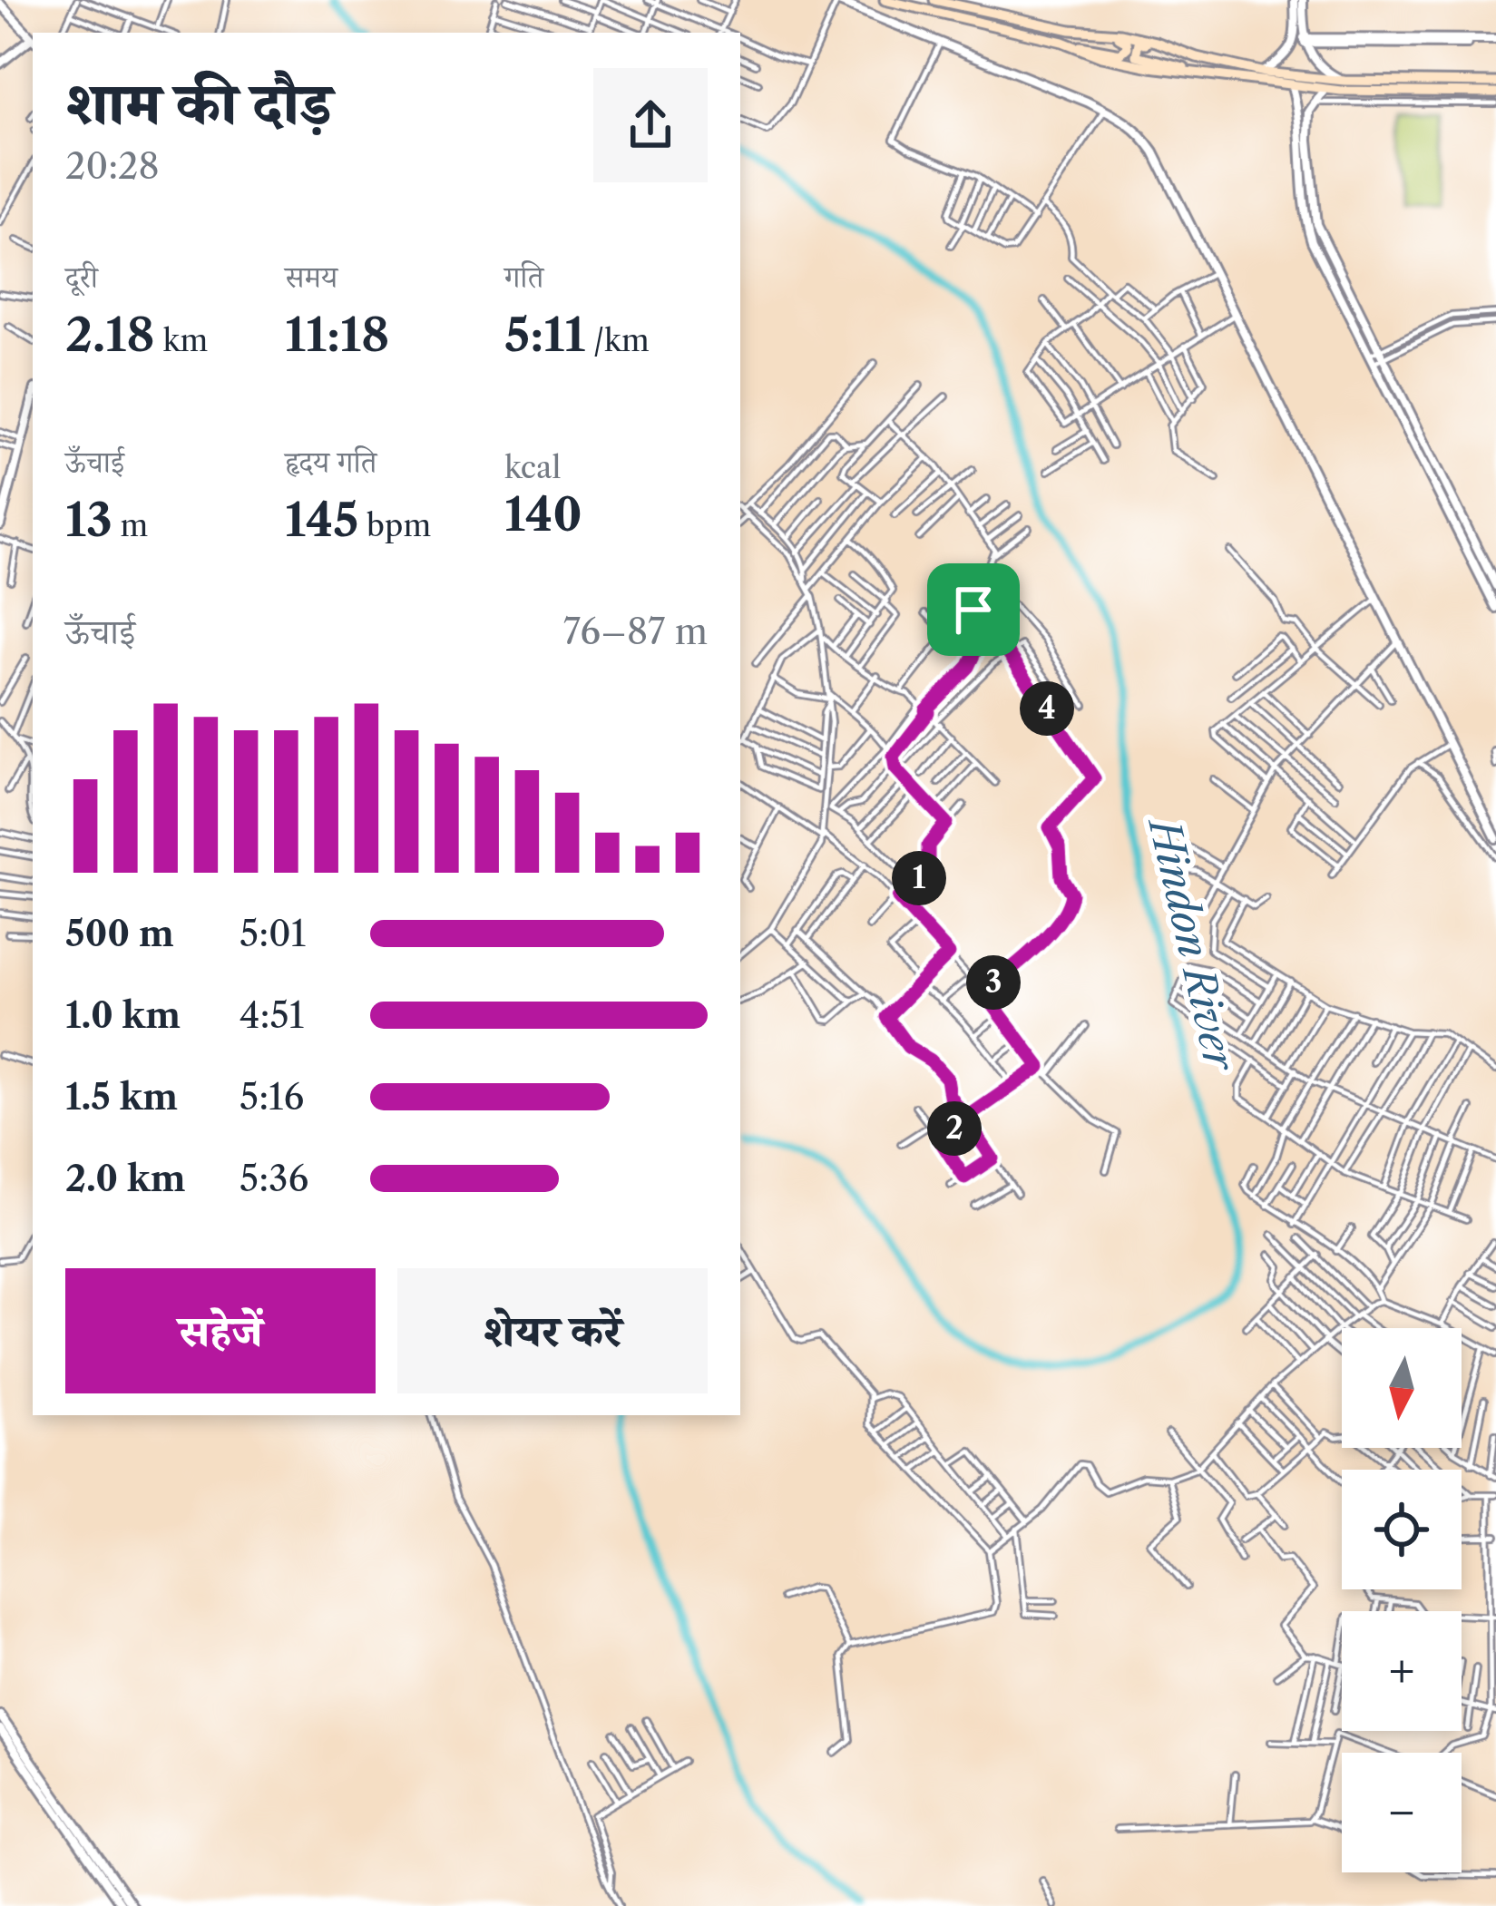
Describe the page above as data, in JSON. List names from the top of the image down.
{
  "water": ["Hindon River"],
  "north": "bottom",
  "page": {
    "heading": ["शाम की दौड़", "20:28"],
    "stats": [
      ["दूरी", "2.18 km"],
      ["समय", "11:18"],
      ["गति", "5:11 /km"],
      ["ऊँचाई", "13 m"],
      ["हृदय गति", "145 bpm"],
      ["kcal", "140"]
    ],
    "chart": ["ऊँचाई", "76–87 m"],
    "pins": [
      "4",
      "1",
      "3",
      "2"
    ],
    "list": [
      {
        "name": "500 m",
        "note": "5:01"
      },
      {
        "name": "1.0 km",
        "note": "4:51"
      },
      {
        "name": "1.5 km",
        "note": "5:16"
      },
      {
        "name": "2.0 km",
        "note": "5:36"
      }
    ],
    "buttons": ["सहेजें", "शेयर करें"],
    "map_buttons": ["+", "−"]
  }
}
